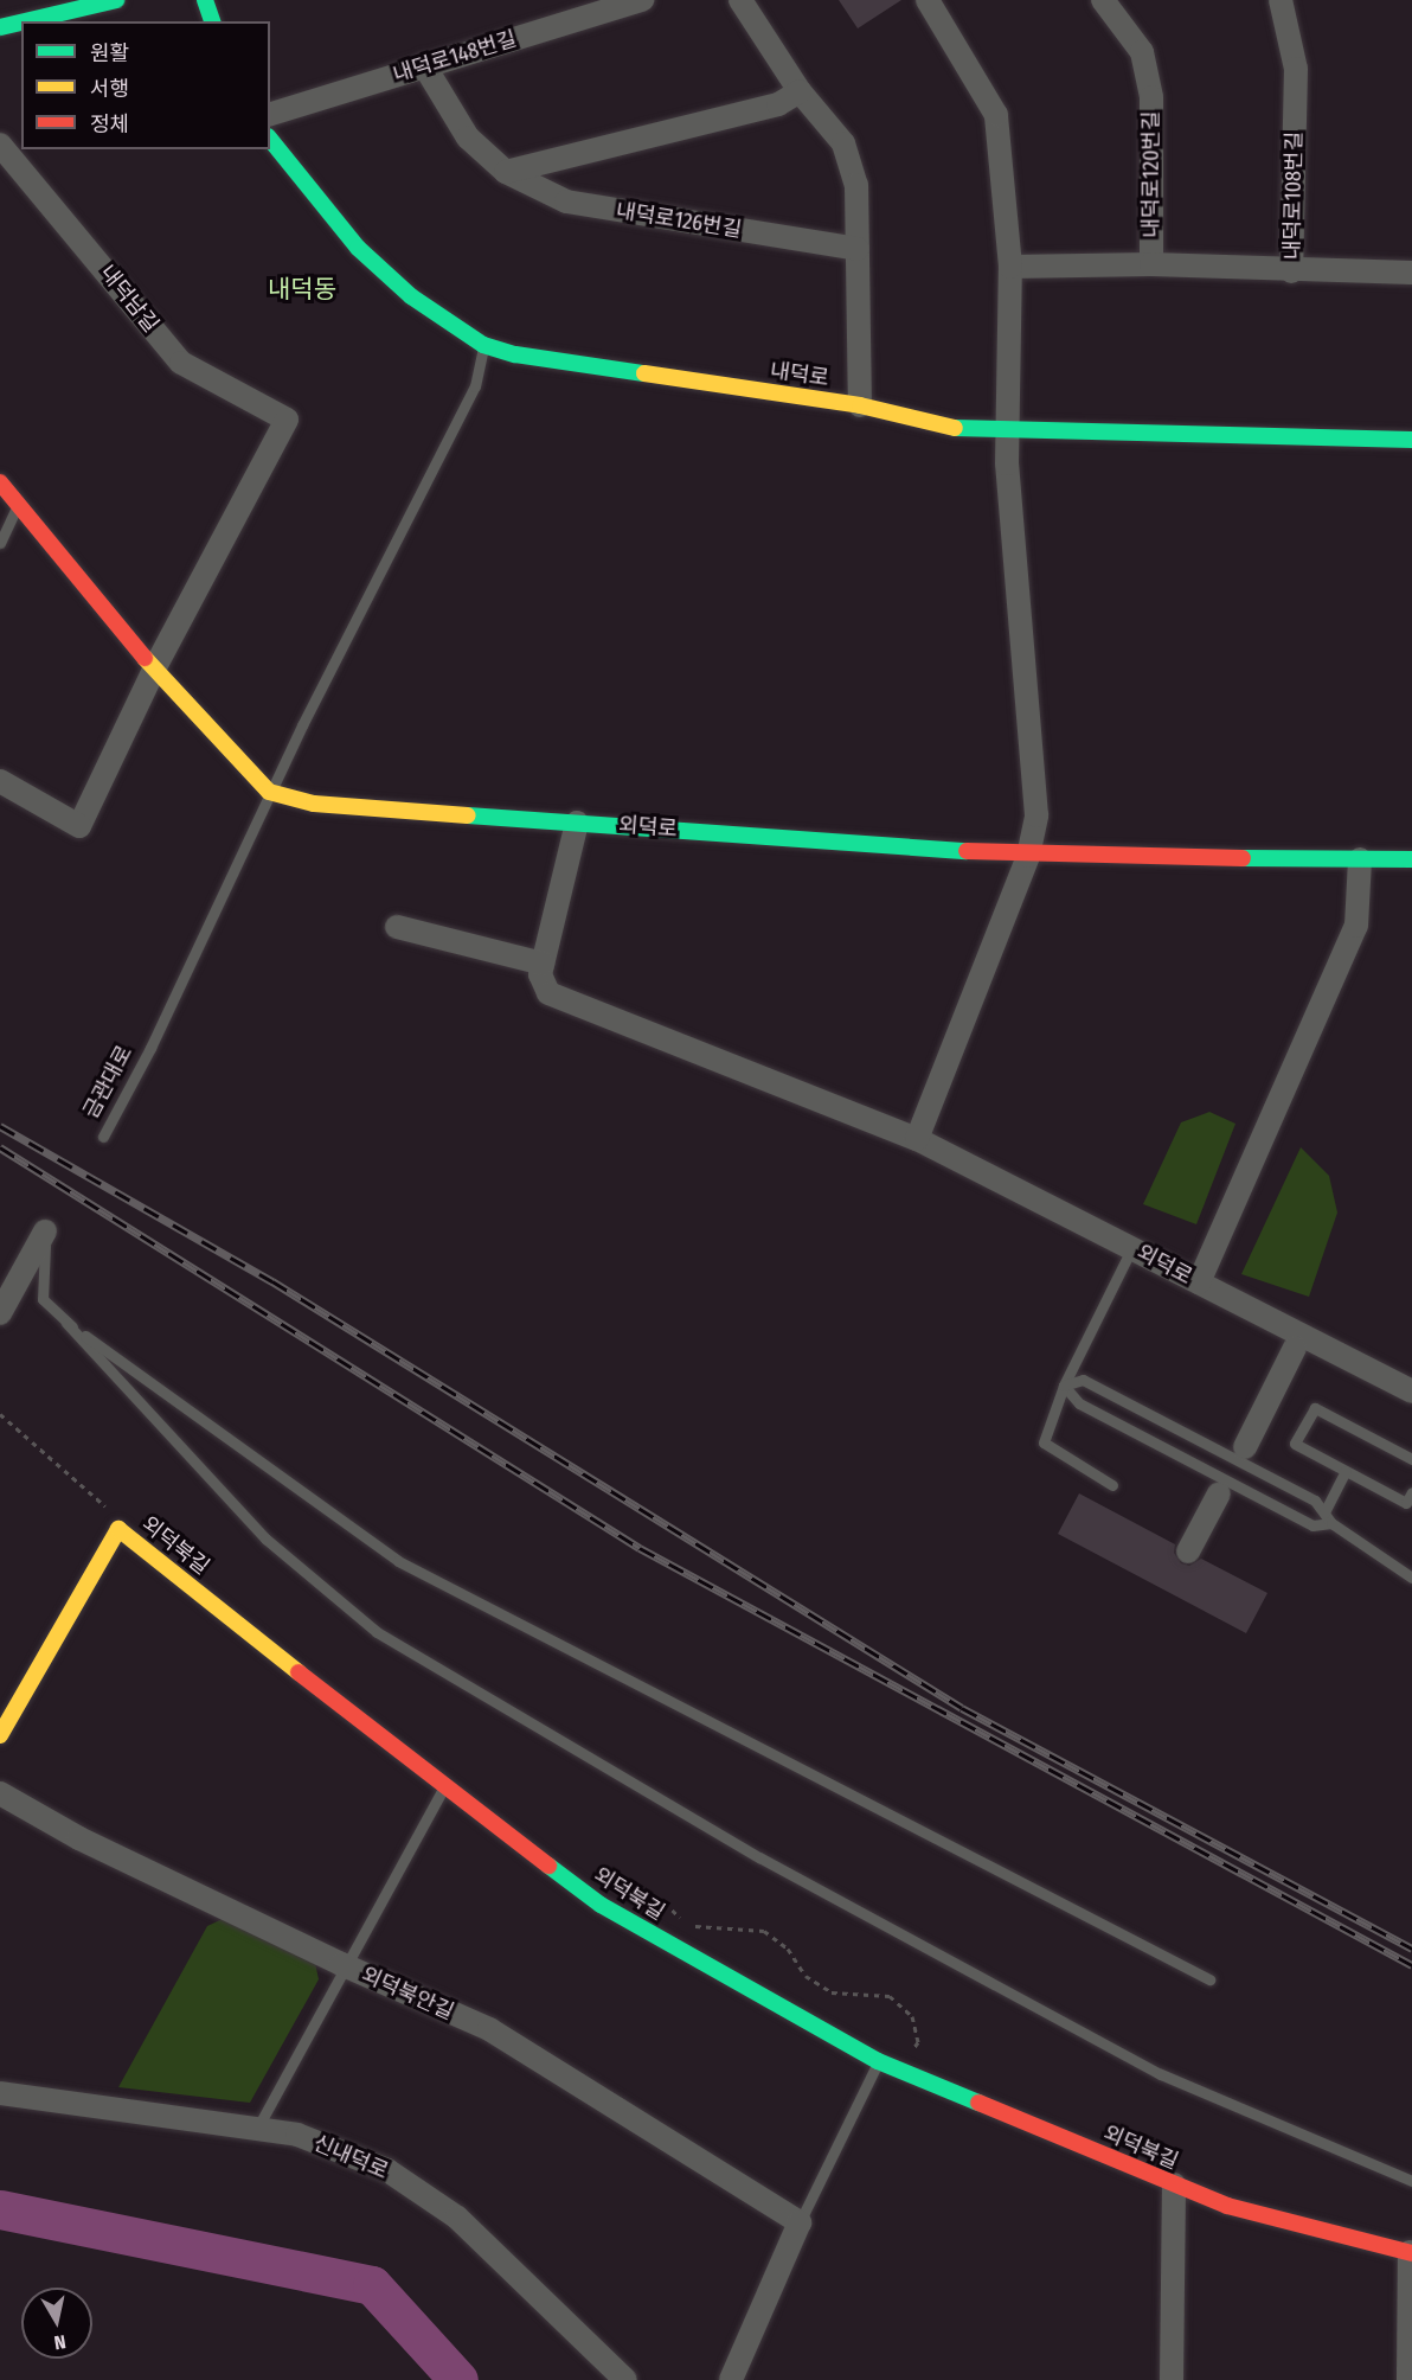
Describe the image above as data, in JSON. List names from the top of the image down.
{
  "streets": {
    "street": [
      "내덕로148번길",
      "내덕로120번길",
      "내덕로108번길",
      "내덕로126번길",
      "내덕남길",
      "내덕로",
      "외덕로",
      "외덕북길",
      "외덕북안길",
      "신내덕로"
    ],
    "lane": ["금관대로"]
  },
  "crossings": [
    ["내덕로148번길", "내덕로126번길"],
    ["내덕로", "금관대로"],
    ["외덕로", "금관대로"]
  ],
  "districts": ["내덕동"],
  "legend": ["원활", "서행", "정체"],
  "north": "bottom"
}
